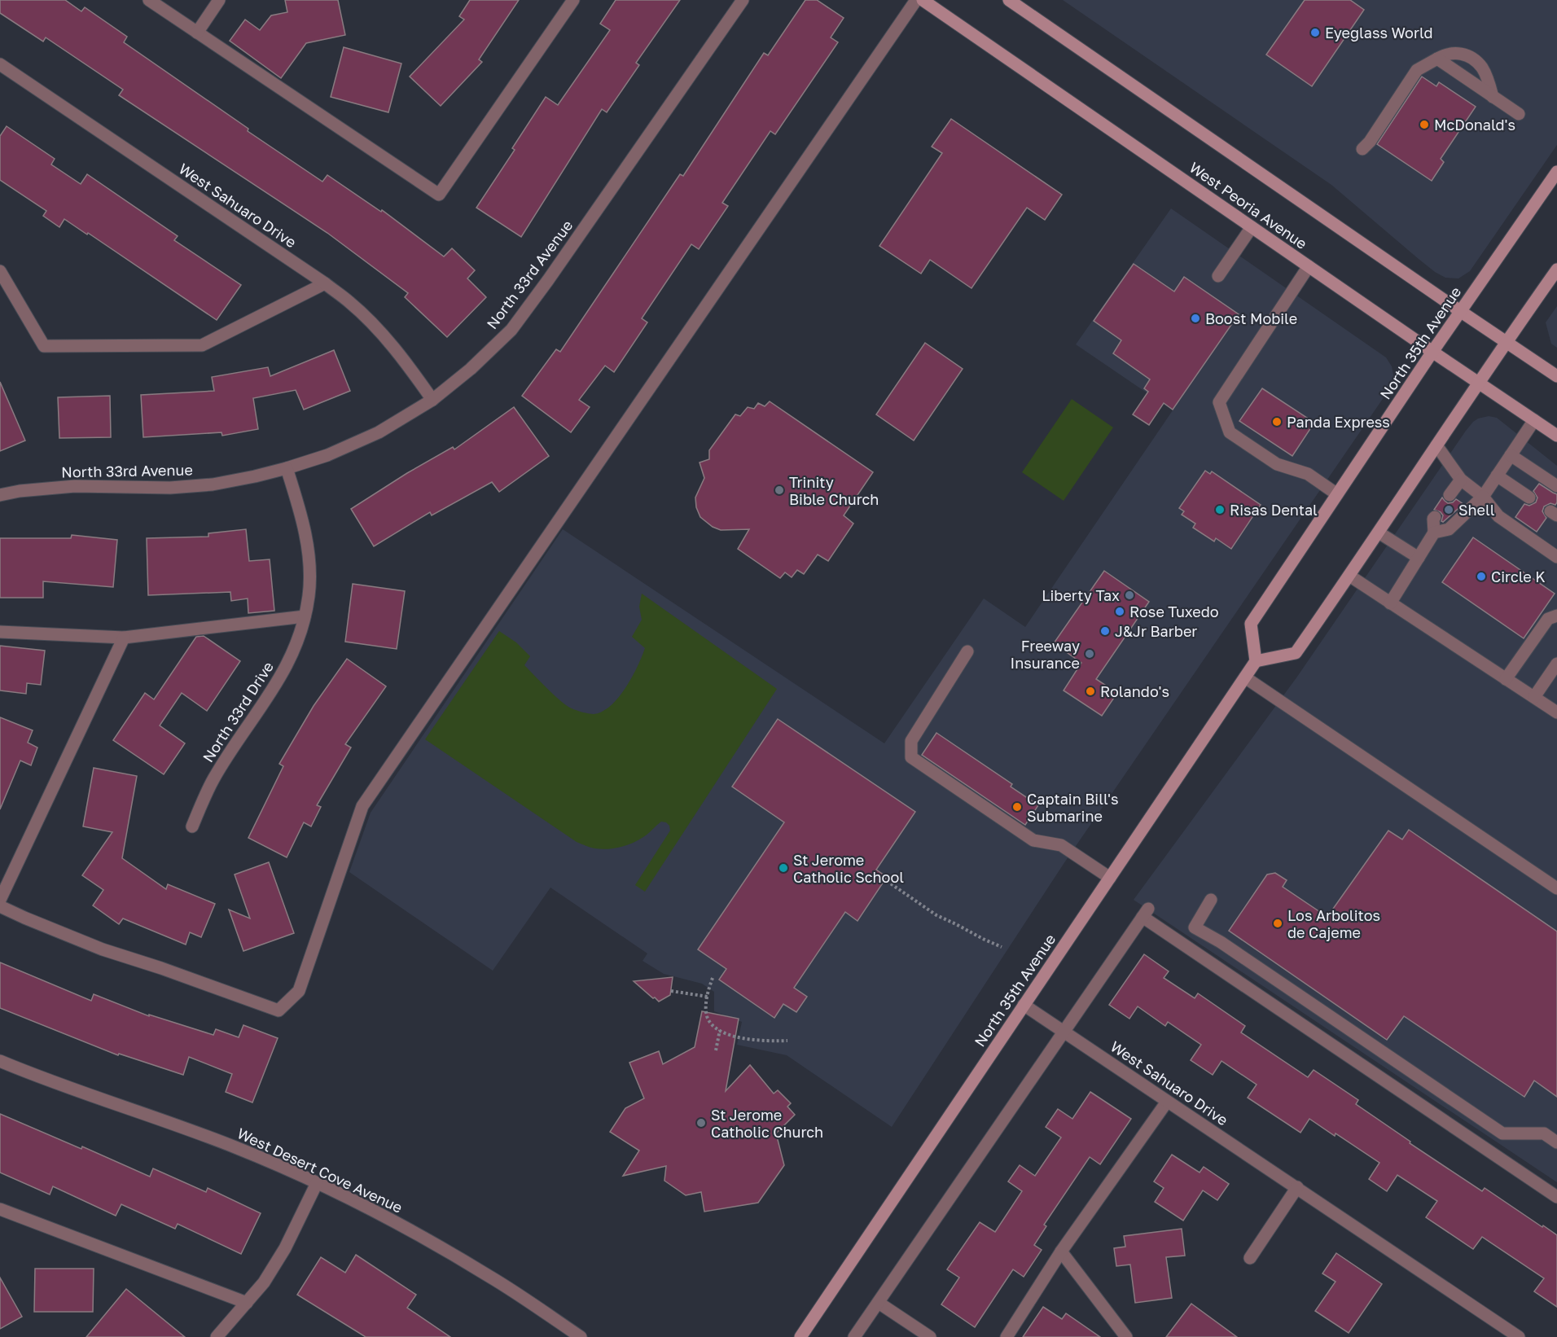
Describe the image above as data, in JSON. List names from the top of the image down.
{
  "streets": {
    "main road": ["West Peoria Avenue", "North 35th Avenue"],
    "street": [
      "West Sahuaro Drive",
      "North 33rd Avenue",
      "North 33rd Drive",
      "West Desert Cove Avenue"
    ]
  },
  "crossings": [
    ["West Sahuaro Drive", "North 33rd Avenue"],
    ["West Sahuaro Drive", "North 35th Avenue"],
    ["West Peoria Avenue", "North 35th Avenue"],
    ["North 33rd Avenue", "North 33rd Drive"]
  ],
  "places": [
    "Eyeglass World",
    "McDonald's",
    "Boost Mobile",
    "Panda Express",
    "Trinity Bible Church",
    "Risas Dental",
    "Shell",
    "Circle K",
    "Liberty Tax",
    "Rose Tuxedo",
    "J&Jr Barber",
    "Freeway Insurance",
    "Rolando's",
    "Captain Bill's Submarine",
    "St Jerome Catholic School",
    "Los Arbolitos de Cajeme",
    "St Jerome Catholic Church"
  ]
}
